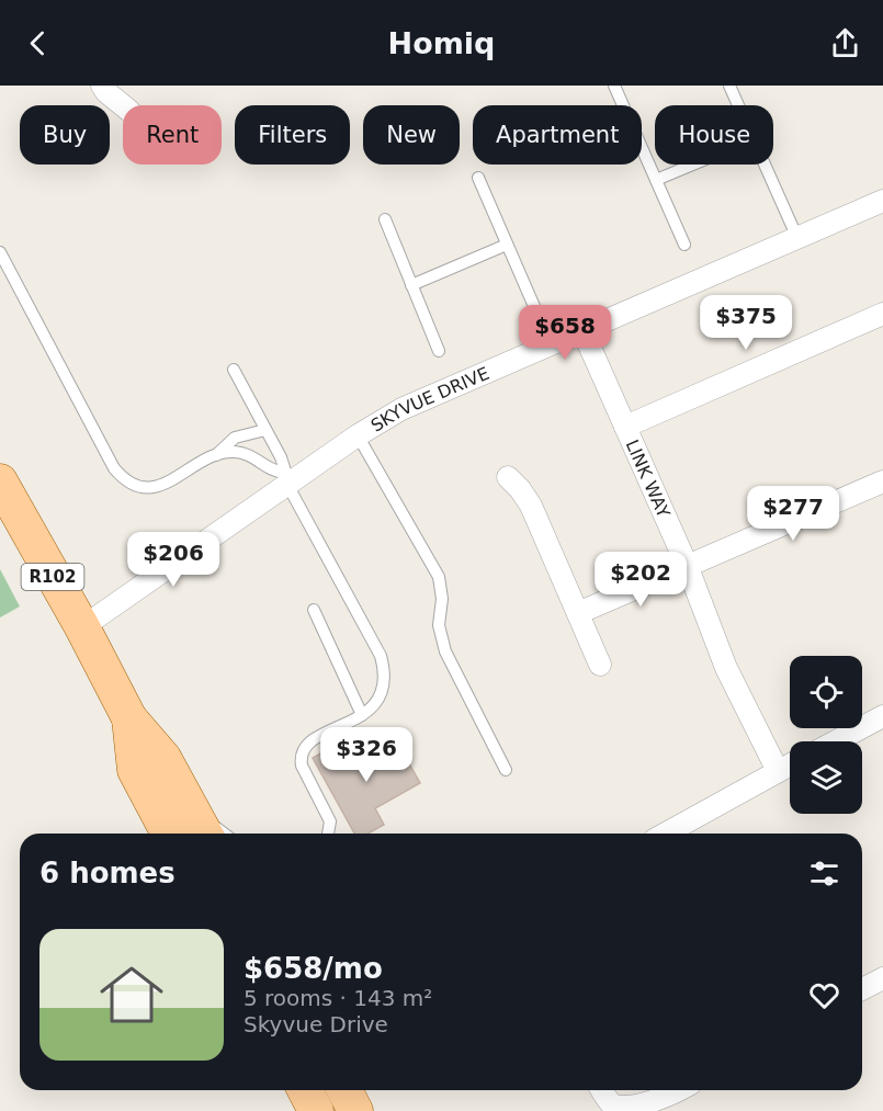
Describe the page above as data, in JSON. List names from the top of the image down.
{
  "streets": {
    "main road": ["R102"],
    "street": ["SKYVUE DRIVE", "LINK WAY"]
  },
  "crossings": [
    ["SKYVUE DRIVE", "LINK WAY"],
    ["SKYVUE DRIVE", "R102"]
  ],
  "page": {
    "header": "Homiq",
    "chip": [
      "Buy",
      "Rent",
      "Filters",
      "New",
      "Apartment",
      "House"
    ],
    "price": [
      "$375",
      "$658",
      "$277",
      "$206",
      "$202",
      "$326"
    ],
    "heading": "6 homes",
    "list": [
      {
        "name": "$658/mo",
        "note": "5 rooms · 143 m² · Skyvue Drive"
      }
    ]
  }
}
